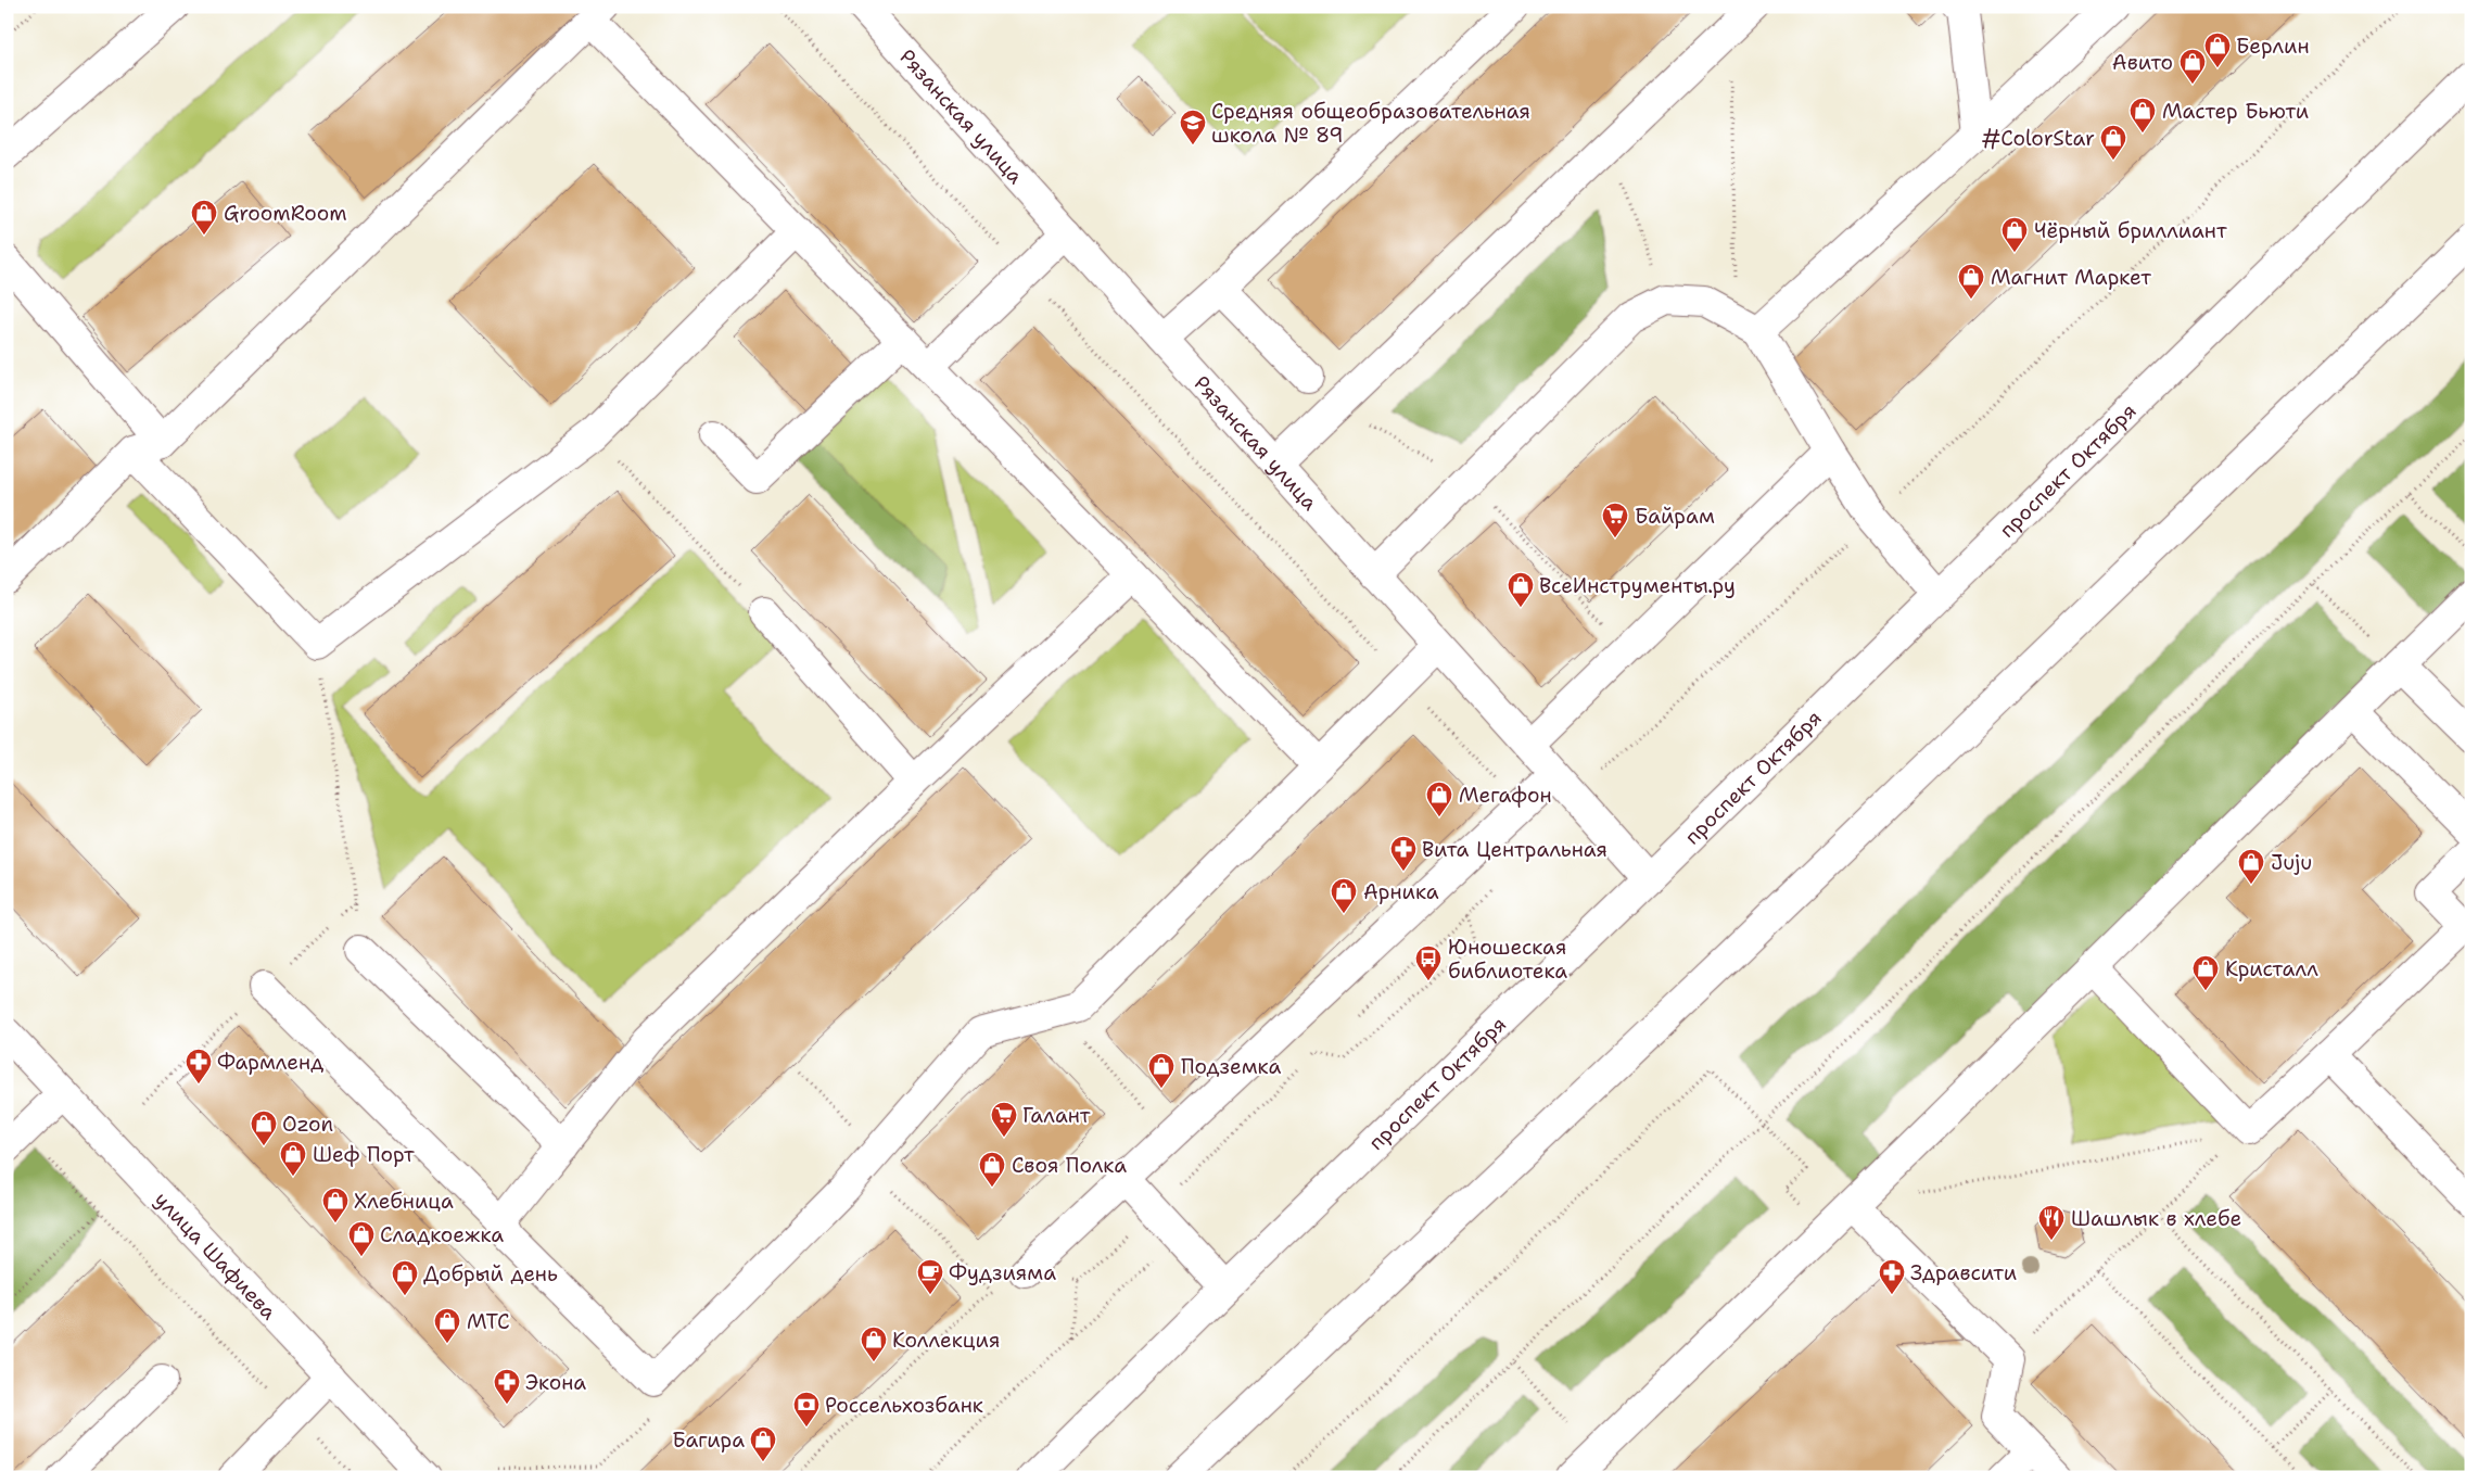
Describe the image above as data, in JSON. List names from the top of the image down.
{
  "streets": {
    "main road": ["Рязанская улица", "проспект Октября", "улица Шафиева"]
  },
  "crossings": [
    ["Рязанская улица", "проспект Октября"]
  ],
  "places": {
    "shop": [
      "Берлин",
      "Авито",
      "Мастер Бьюти",
      "#ColorStar",
      "GroomRoom",
      "Чёрный бриллиант",
      "Магнит Маркет",
      "ВсеИнструменты.ру",
      "Мегафон",
      "Juju",
      "Арника",
      "Кристалл",
      "Подземка",
      "Ozon",
      "Шеф Порт",
      "Своя Полка",
      "Хлебница",
      "Сладкоежка",
      "Добрый день",
      "МТС",
      "Коллекция",
      "Багира"
    ],
    "school or university": ["Средняя общеобразовательная школа № 89"],
    "supermarket": ["Байрам", "Галант"],
    "pharmacy": [
      "Вита Центральная",
      "Фармленд",
      "Здравсити",
      "Экона"
    ],
    "bus stop": ["Юношеская библиотека"],
    "restaurant": ["Шашлык в хлебе"],
    "cafe": ["Фудзияма"],
    "bank": ["Россельхозбанк"]
  }
}
